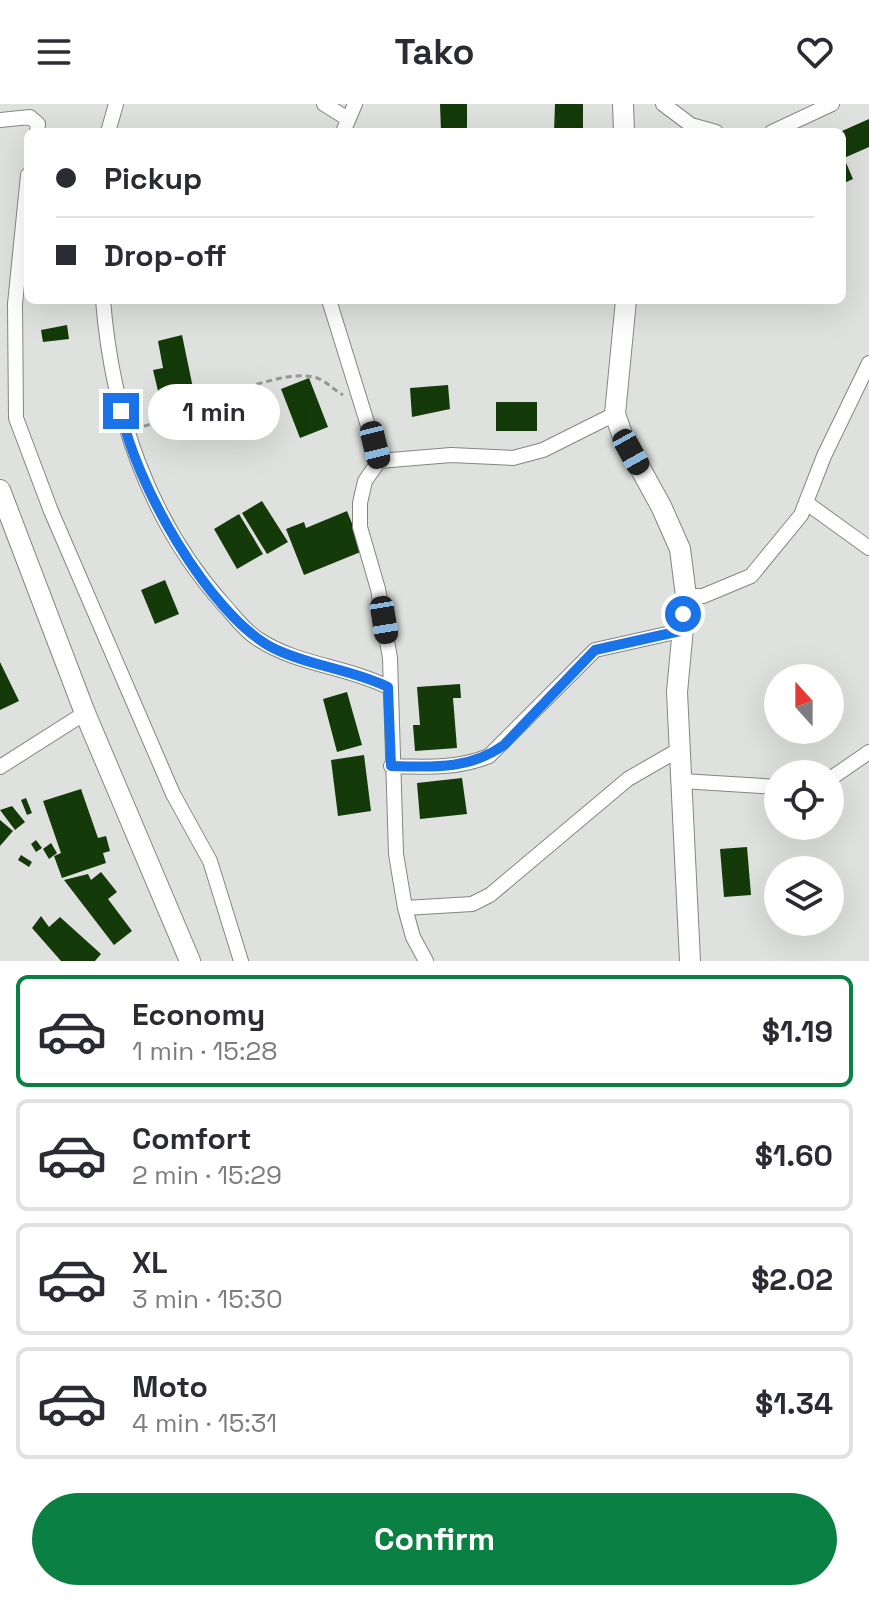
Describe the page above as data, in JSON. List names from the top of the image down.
{
  "north": "top",
  "page": {
    "header": "Tako",
    "banner": ["Pickup", "Drop-off"],
    "bubble": "1 min",
    "list": [
      {
        "name": "Economy",
        "note": "1 min · 15:28",
        "value": "$1.19"
      },
      {
        "name": "Comfort",
        "note": "2 min · 15:29",
        "value": "$1.60"
      },
      {
        "name": "XL",
        "note": "3 min · 15:30",
        "value": "$2.02"
      },
      {
        "name": "Moto",
        "note": "4 min · 15:31",
        "value": "$1.34"
      }
    ],
    "buttons": "Confirm"
  }
}
